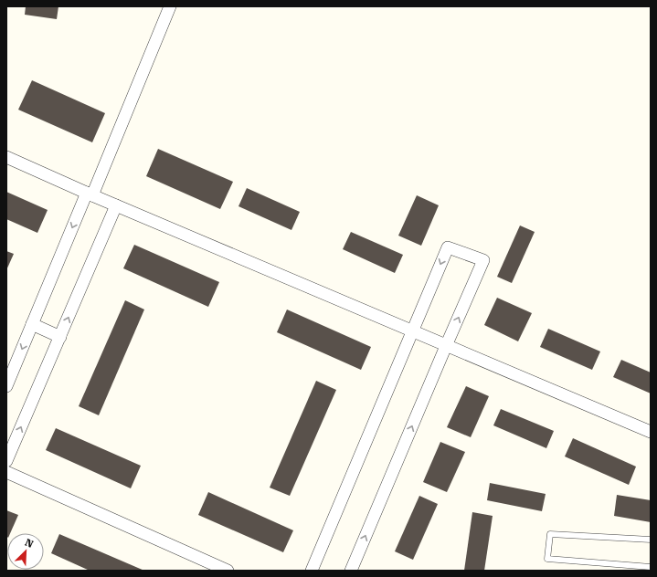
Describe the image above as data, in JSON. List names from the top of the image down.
{
  "north": "top right"
}
